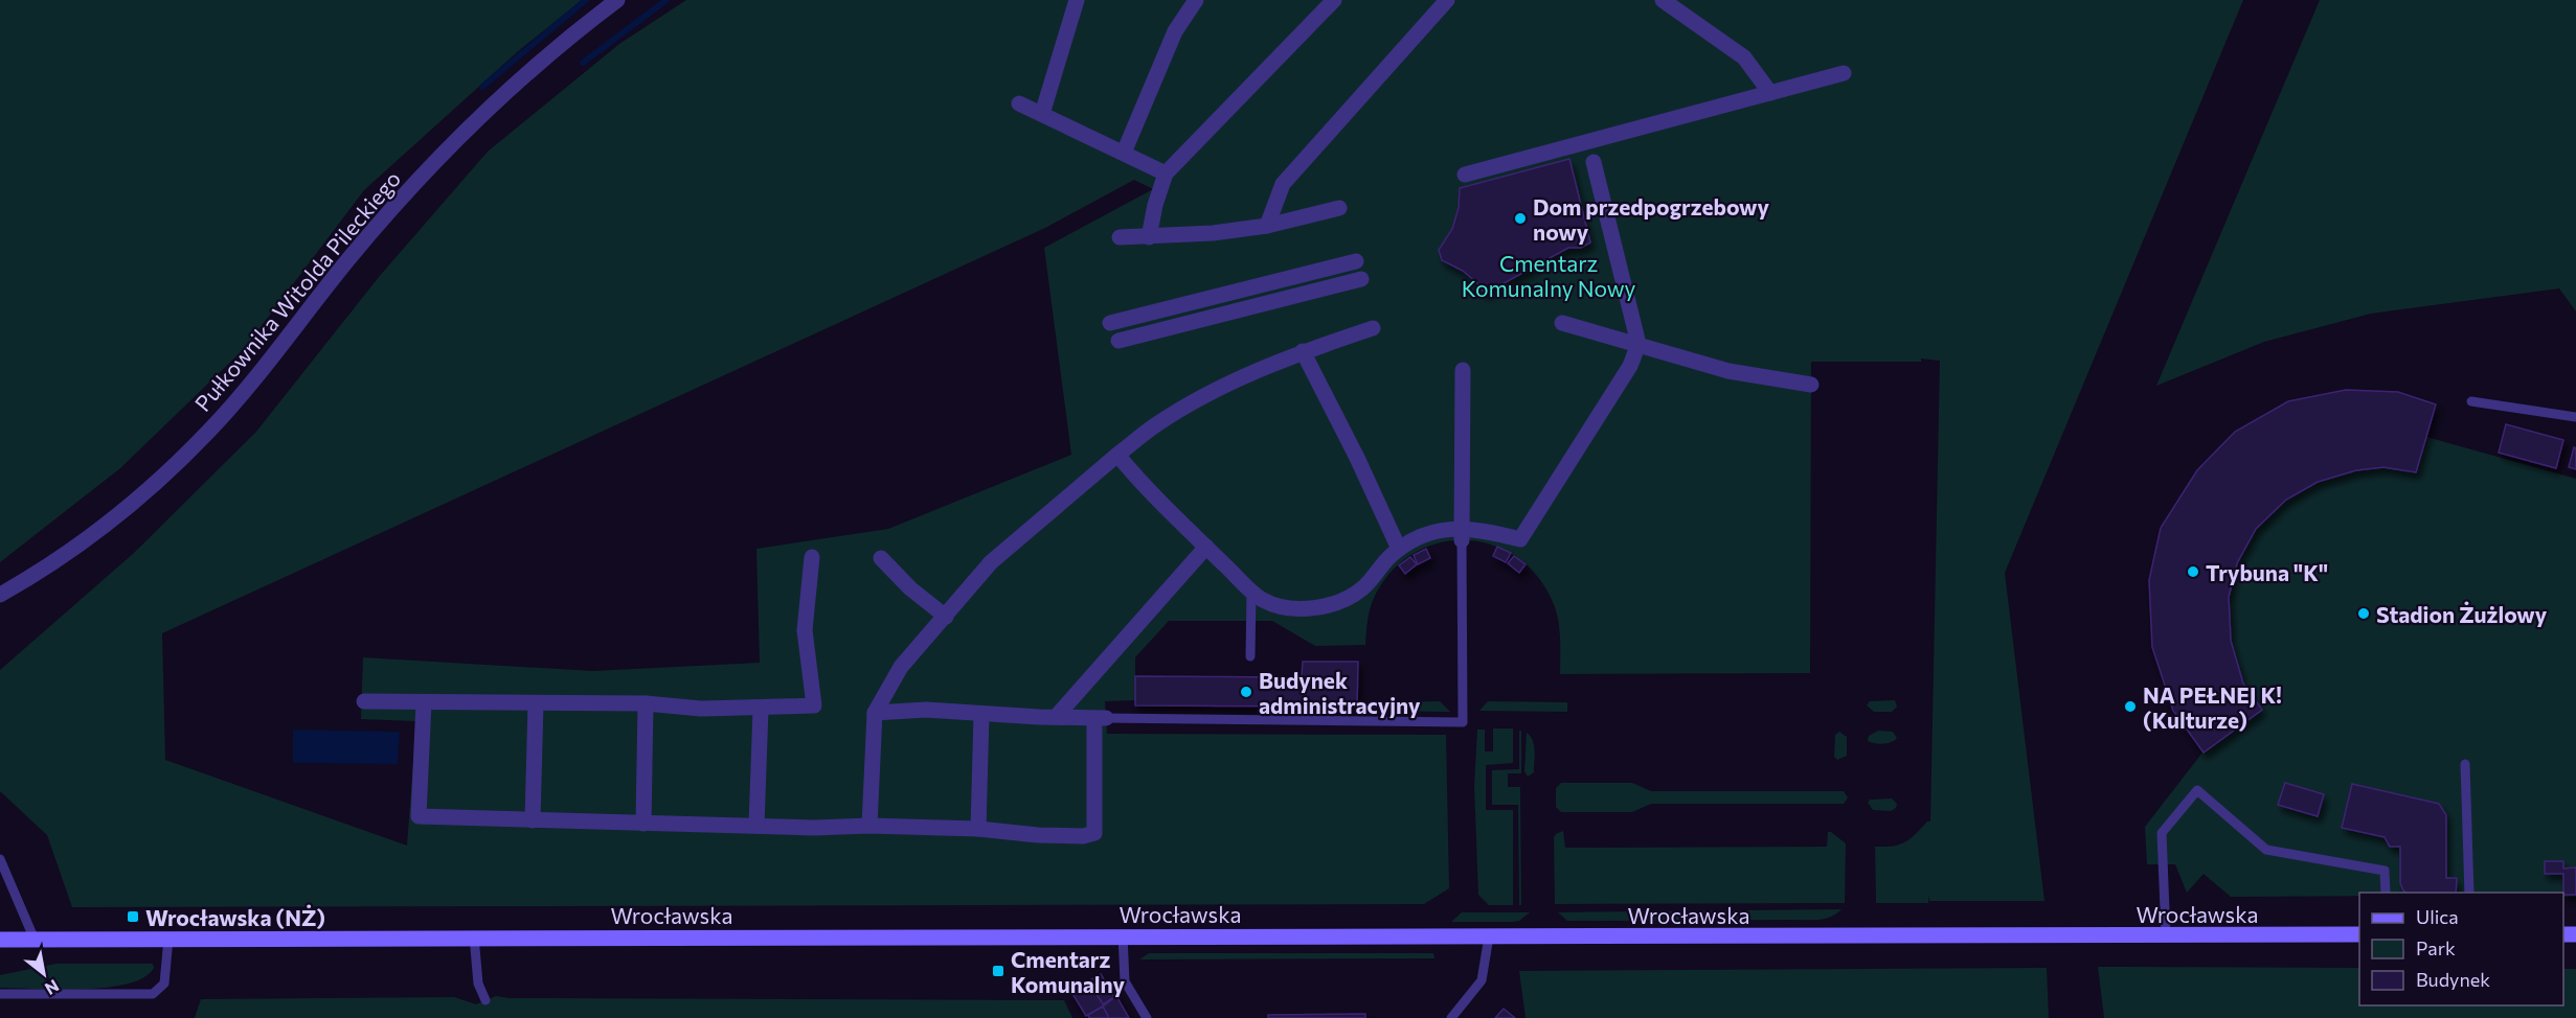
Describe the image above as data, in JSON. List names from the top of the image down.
{
  "streets": {
    "main road": ["Wrocławska"],
    "street": ["Pułkownika Witolda Pileckiego"]
  },
  "parks": ["Cmentarz Komunalny Nowy"],
  "places": {
    "other": [
      "Dom przedpogrzebowy nowy",
      "Trybuna \"K\"",
      "Stadion Żużlowy",
      "Budynek administracyjny",
      "NA PEŁNEJ K! (Kulturze)"
    ],
    "transit": ["Wrocławska (NŻ)", "Cmentarz Komunalny"]
  },
  "legend": ["Ulica", "Park", "Budynek"],
  "north": "bottom right"
}
